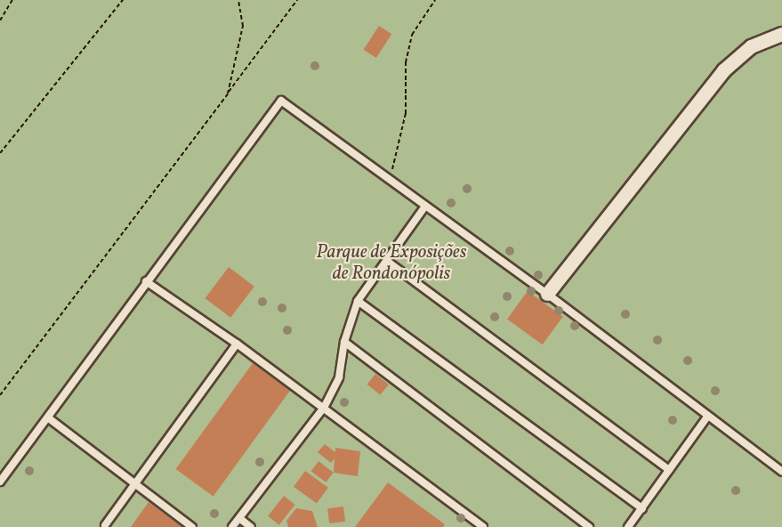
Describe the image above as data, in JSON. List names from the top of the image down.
{
  "parks": ["Parque de Exposições de Rondonópolis"]
}
